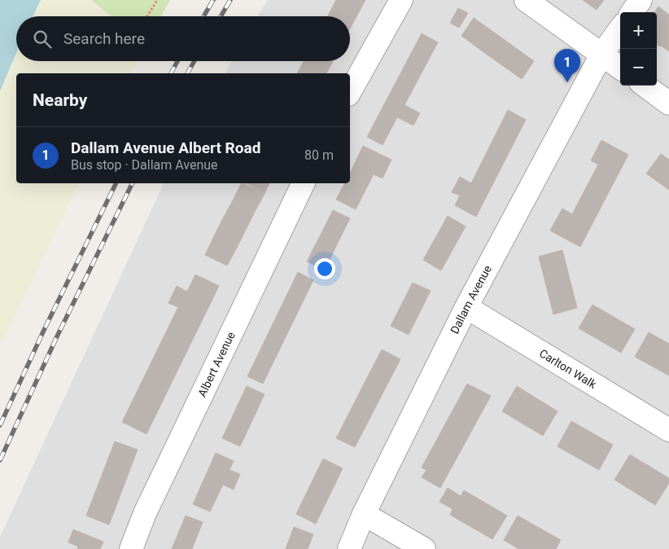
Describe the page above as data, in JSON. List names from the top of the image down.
{
  "streets": {
    "street": ["Dallam Avenue", "Albert Avenue", "Carlton Walk"]
  },
  "crossings": [
    ["Dallam Avenue", "Carlton Walk"]
  ],
  "page": {
    "map_buttons": ["+", "−"],
    "search": "Search here",
    "pins": "1",
    "heading": "Nearby",
    "list": [
      {
        "mark": "1",
        "name": "Dallam Avenue Albert Road",
        "note": "Bus stop · Dallam Avenue",
        "value": "80 m"
      }
    ]
  }
}
